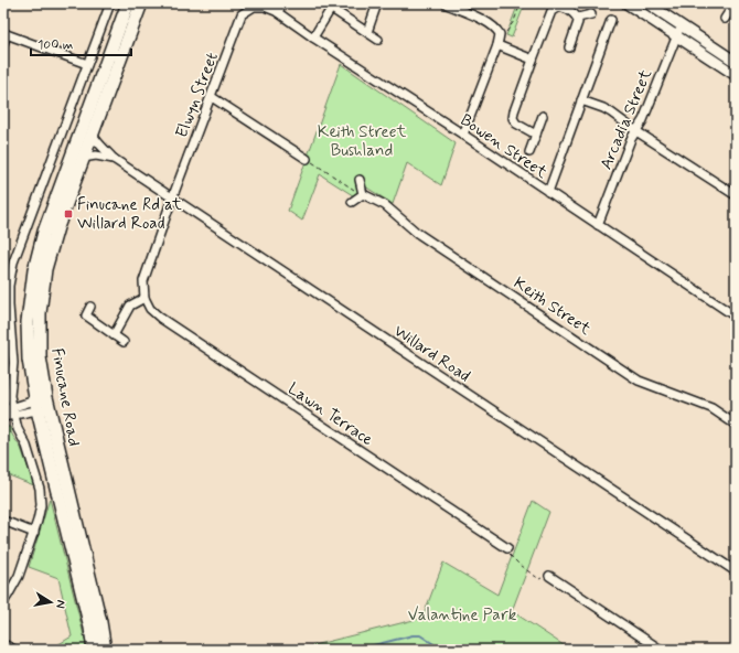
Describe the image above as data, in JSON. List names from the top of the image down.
{
  "streets": {
    "highway": ["Finucane Road"],
    "street": [
      "Elwyn Street",
      "Arcadia Street",
      "Bowen Street",
      "Keith Street",
      "Willard Road",
      "Lawn Terrace"
    ]
  },
  "crossings": [
    ["Elwyn Street", "Bowen Street"],
    ["Elwyn Street", "Willard Road"],
    ["Elwyn Street", "Lawn Terrace"],
    ["Arcadia Street", "Bowen Street"],
    ["Willard Road", "Finucane Road"]
  ],
  "parks": ["Keith Street Bushland", "Valantine Park"],
  "places": {
    "transit": ["Finucane Rd at Willard Road"]
  },
  "scale_bar": "100 m",
  "north": "right"
}
